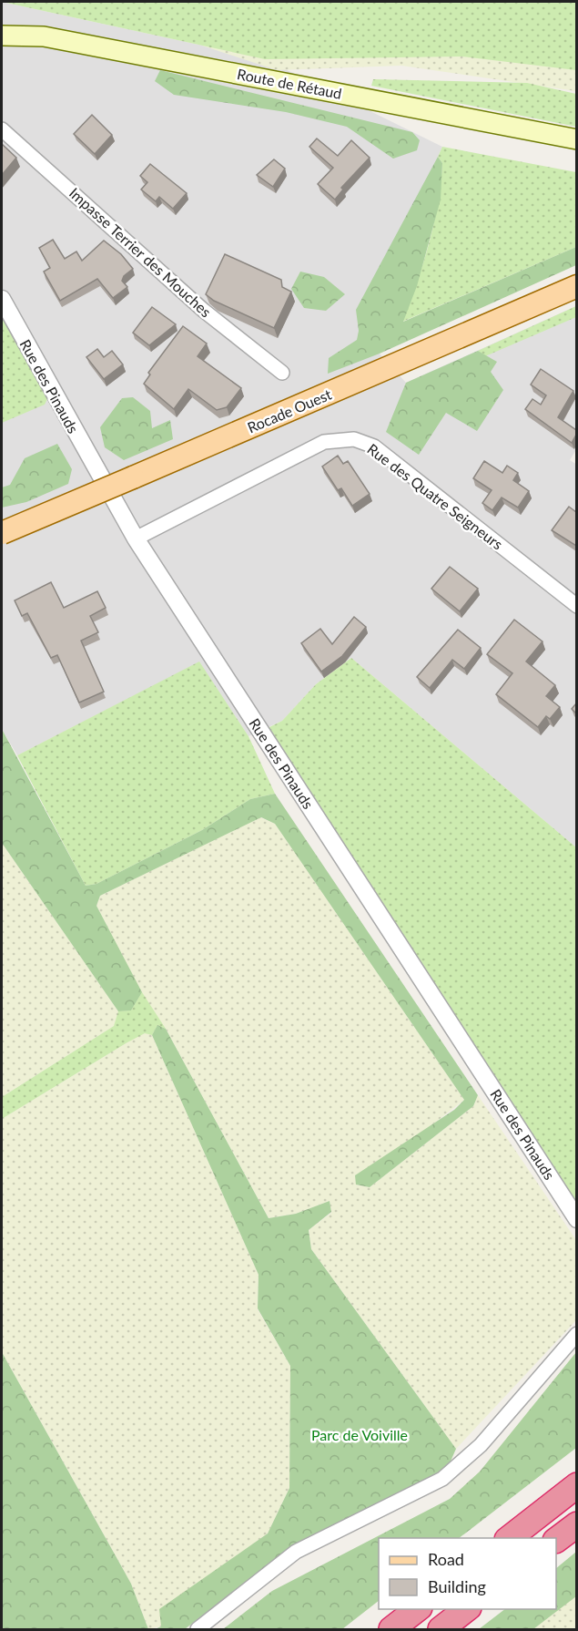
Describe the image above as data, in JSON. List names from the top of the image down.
{
  "streets": {
    "main road": ["Route de Rétaud", "Rocade Ouest"],
    "street": ["Impasse Terrier des Mouches", "Rue des Pinauds", "Rue des Quatre Seigneurs"]
  },
  "crossings": [
    ["Rue des Pinauds", "Rue des Quatre Seigneurs"]
  ],
  "parks": ["Parc de Voiville"],
  "legend": ["Road", "Building"]
}
